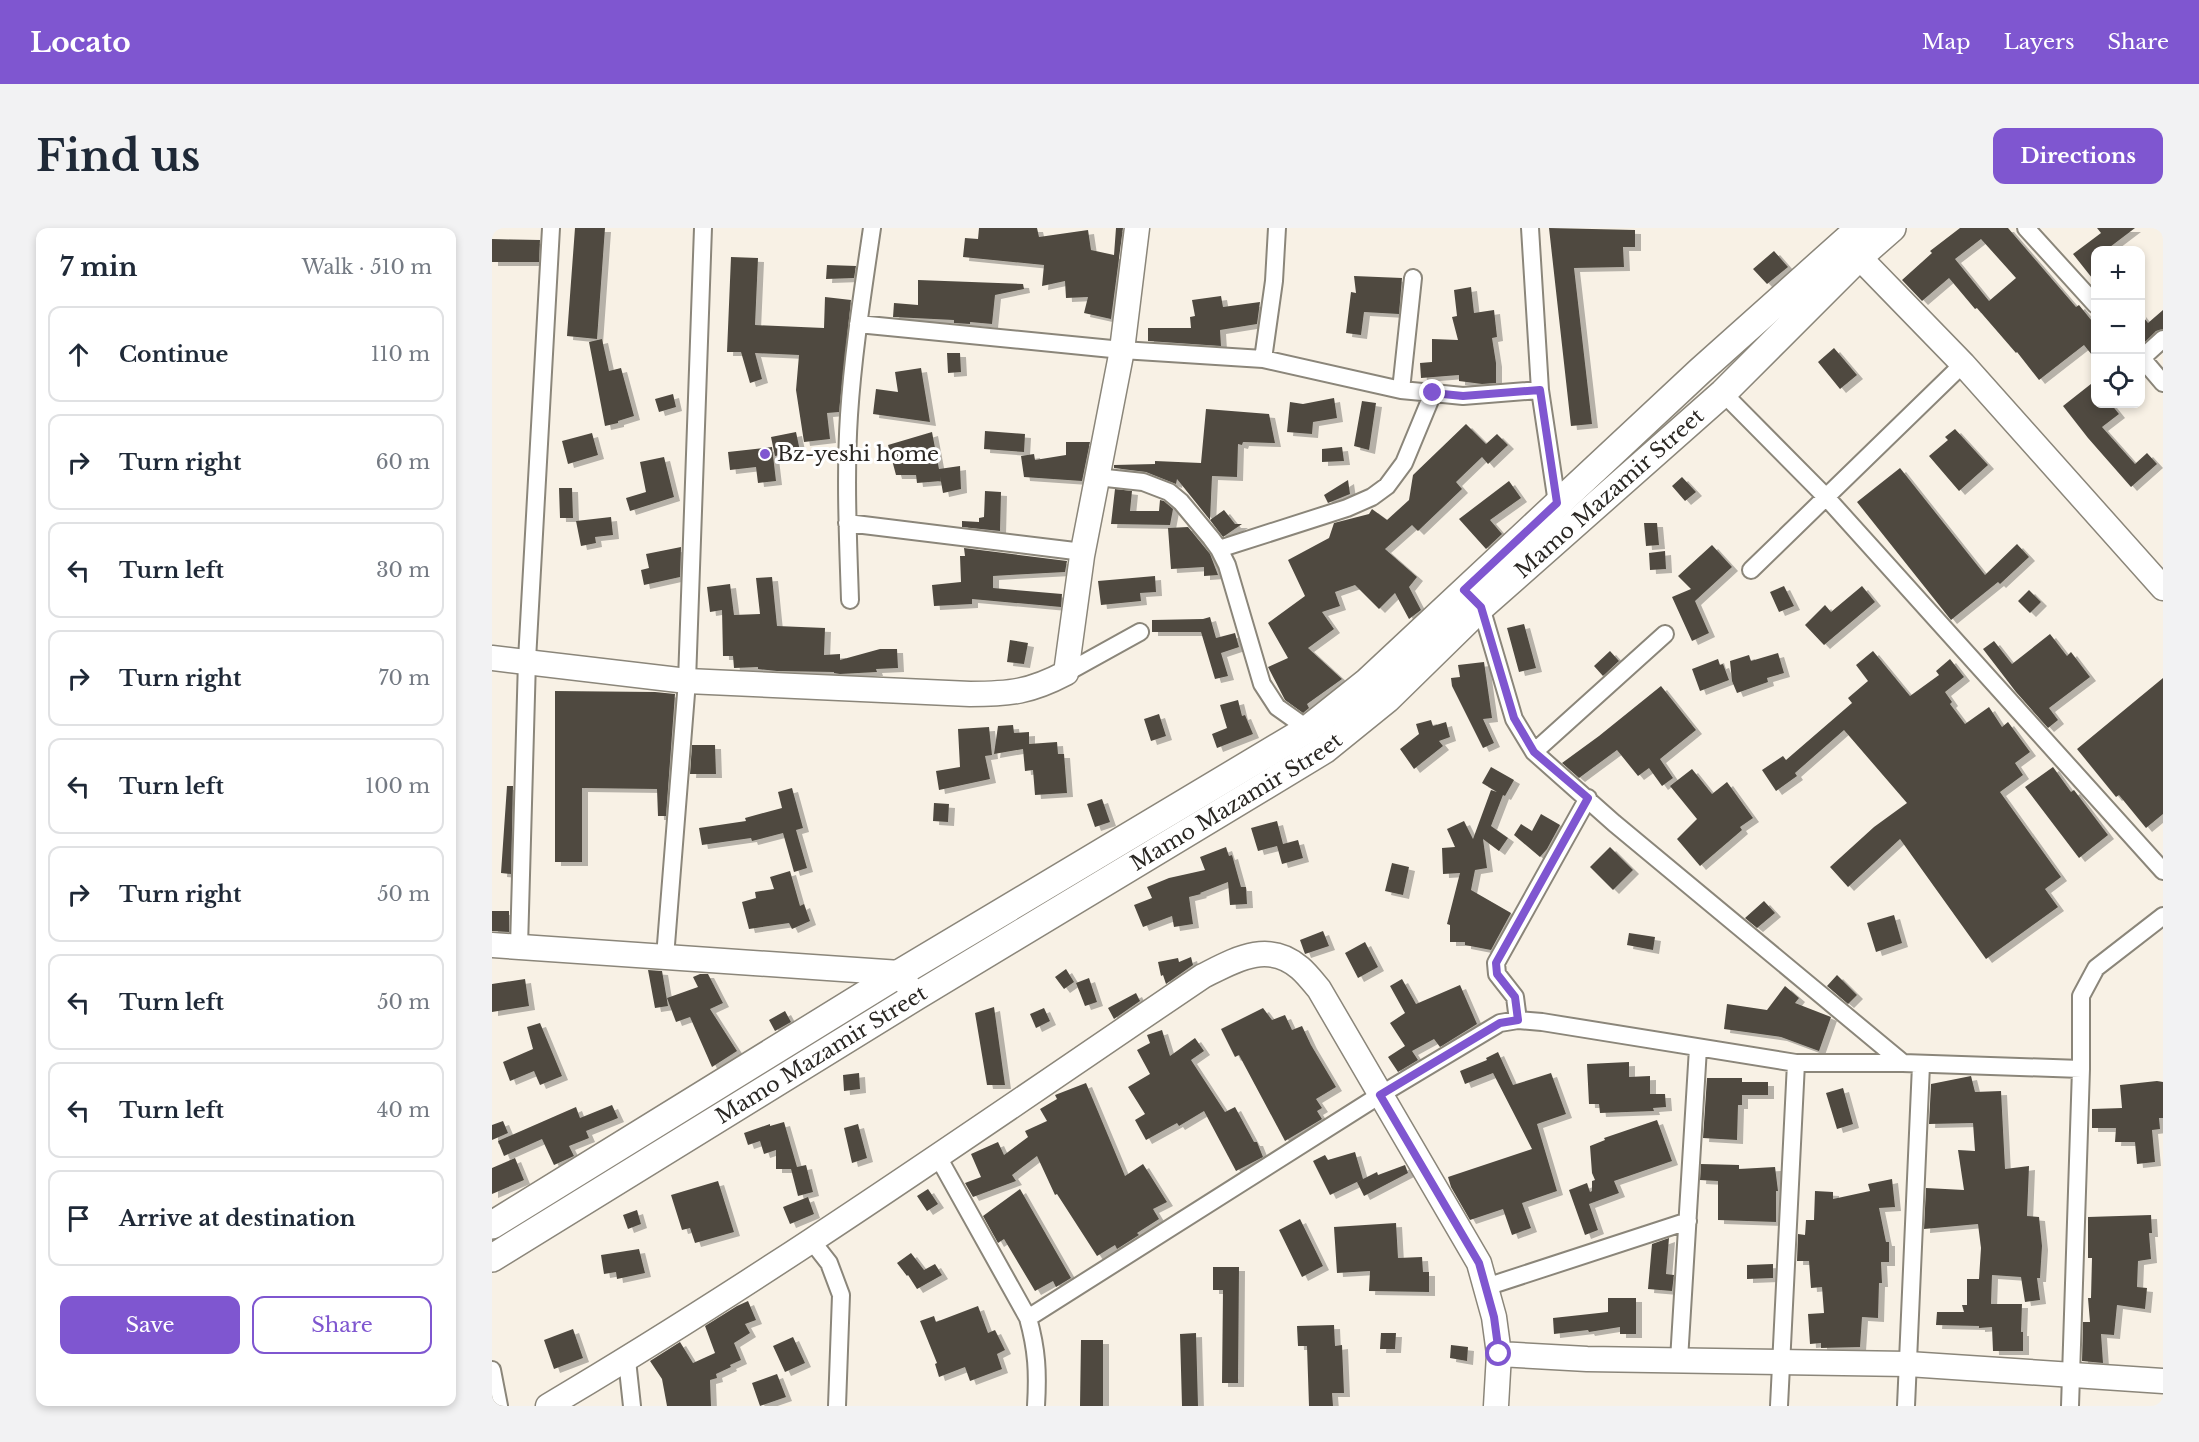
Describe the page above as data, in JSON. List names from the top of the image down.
{
  "streets": {
    "main road": ["Mamo Mazamir Street"]
  },
  "places": ["Bz-yeshi home"],
  "page": {
    "header": "Locato",
    "nav": ["Map", "Layers", "Share"],
    "buttons": [
      "Directions",
      ["Save", "Share"]
    ],
    "title": "Find us",
    "heading": ["7 min", "Walk · 510 m"],
    "map_buttons": ["+", "−"],
    "list": [
      ["Continue", "110 m"],
      ["Turn right", "60 m"],
      ["Turn left", "30 m"],
      ["Turn right", "70 m"],
      ["Turn left", "100 m"],
      ["Turn right", "50 m"],
      ["Turn left", "50 m"],
      ["Turn left", "40 m"],
      "Arrive at destination"
    ]
  }
}
